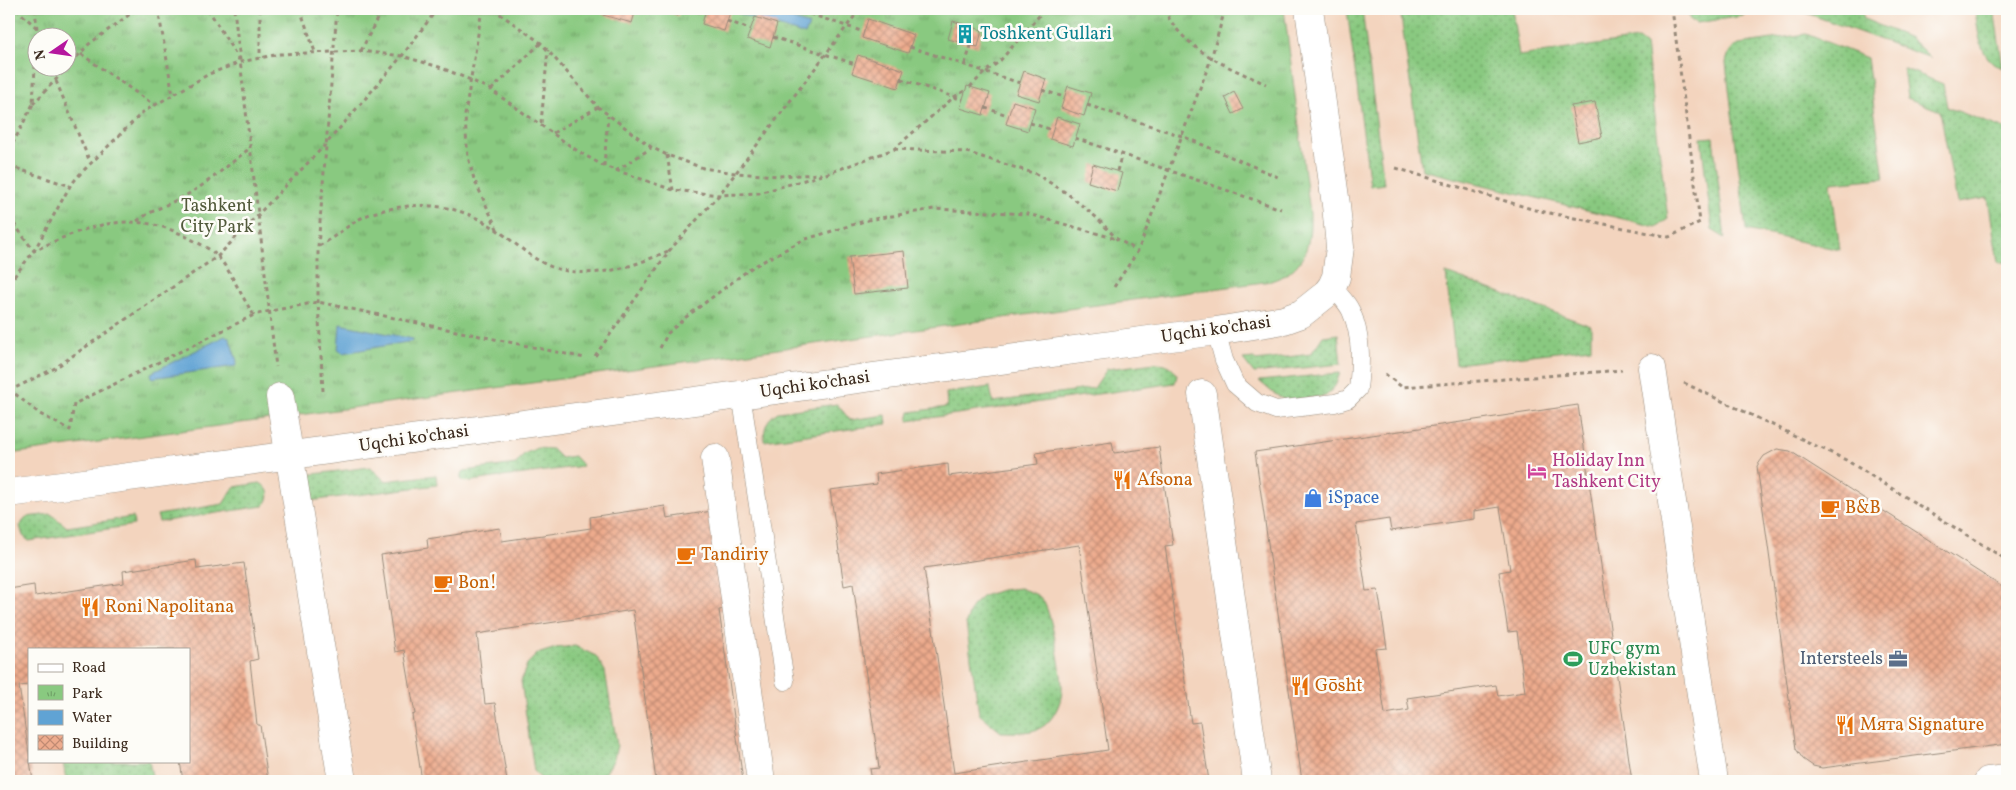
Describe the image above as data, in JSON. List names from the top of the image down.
{
  "streets": {
    "street": ["Uqchi ko'chasi"]
  },
  "parks": ["Tashkent City Park"],
  "places": {
    "building": ["Toshkent Gullari"],
    "hotel": ["Holiday Inn Tashkent City"],
    "restaurant": [
      "Afsona",
      "Roni Napolitana",
      "Gōsht",
      "Мята Signature"
    ],
    "shop": ["iSpace"],
    "cafe": ["B&B", "Tandiriy", "Bon!"],
    "sports": ["UFC gym Uzbekistan"],
    "office": ["Intersteels"]
  },
  "legend": [
    "Road",
    "Park",
    "Water",
    "Building"
  ],
  "north": "left"
}
